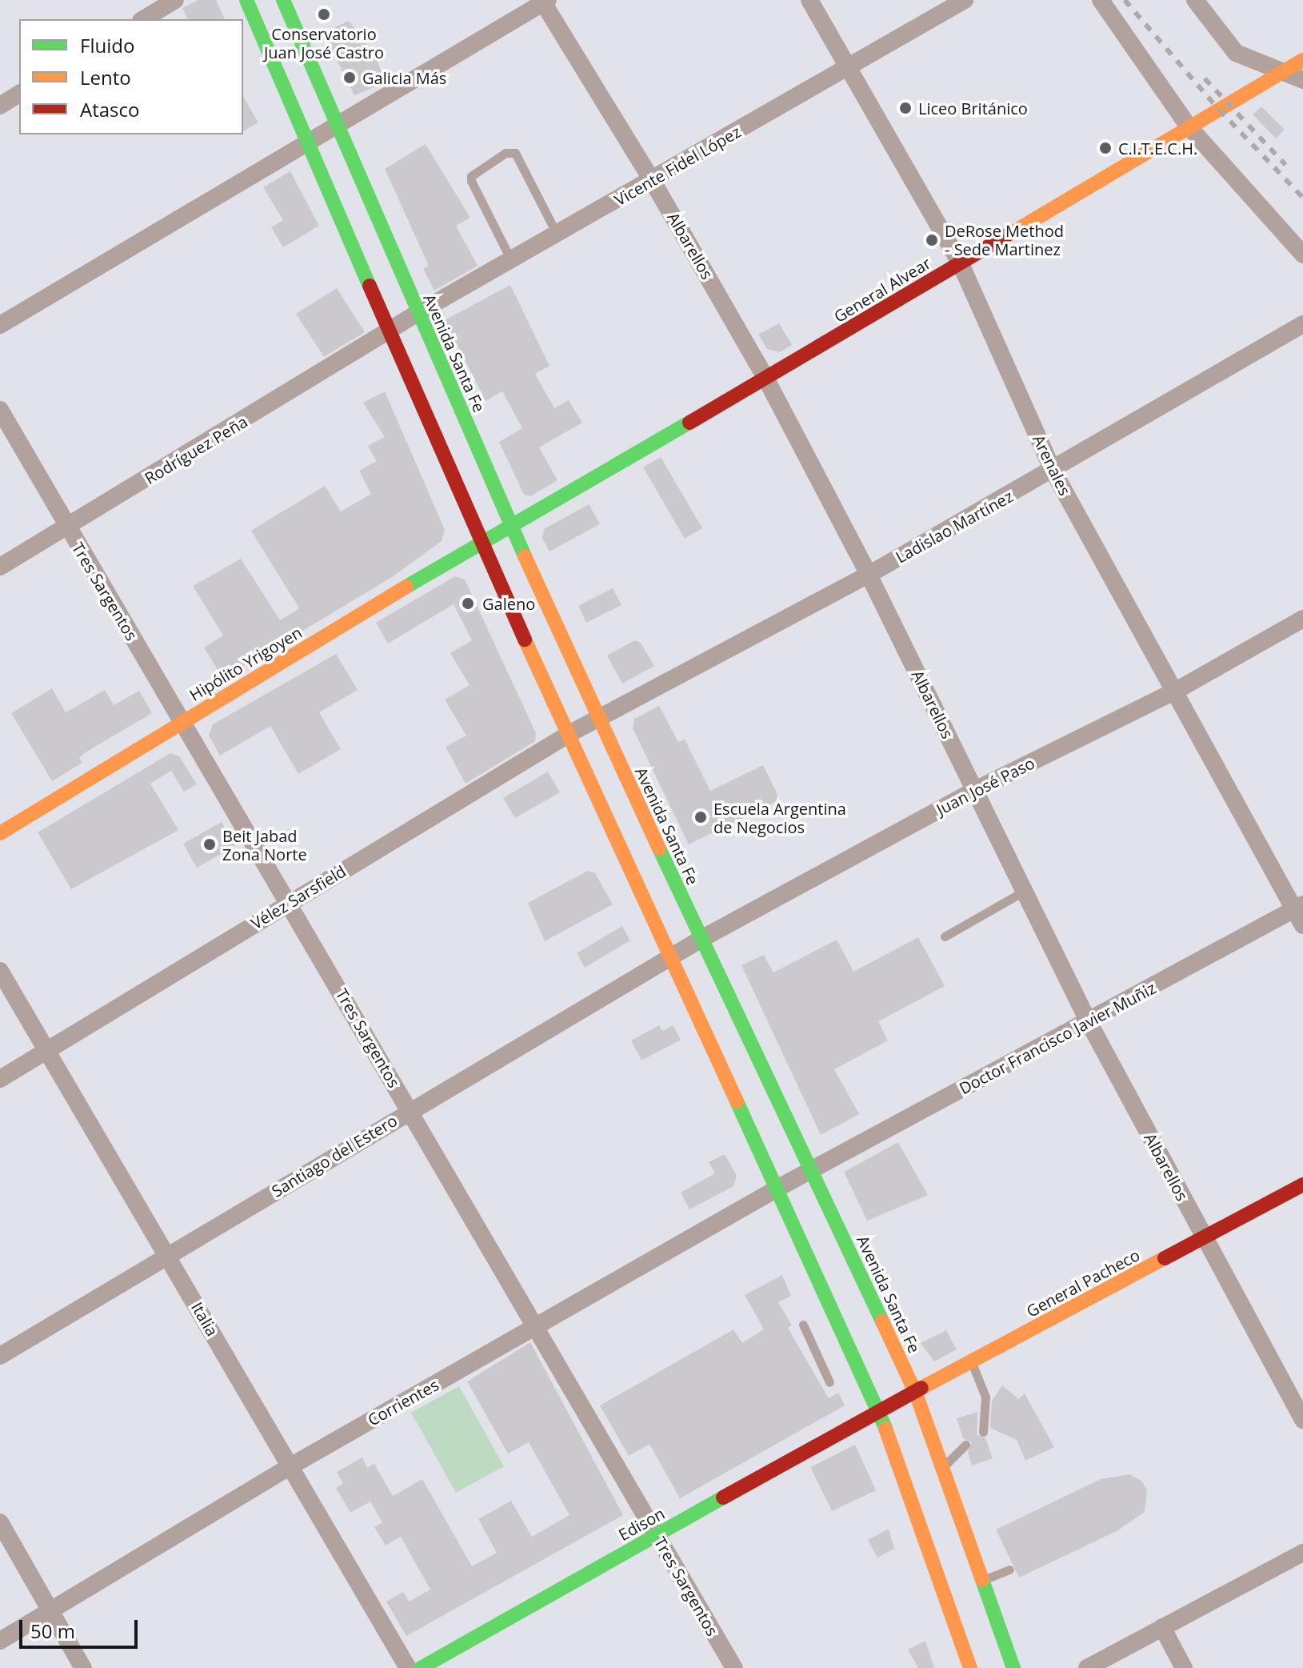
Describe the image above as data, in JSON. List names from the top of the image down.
{
  "streets": {
    "main road": [
      "General Alvear",
      "Avenida Santa Fe",
      "Hipólito Yrigoyen",
      "General Pacheco",
      "Edison"
    ],
    "street": [
      "Vicente Fidel López",
      "Albarellos",
      "Rodríguez Peña",
      "Arenales",
      "Ladislao Martínez",
      "Tres Sargentos",
      "Juan José Paso",
      "Vélez Sarsfield",
      "Doctor Francisco Javier Muñiz",
      "Santiago del Estero",
      "Italia",
      "Corrientes"
    ]
  },
  "crossings": [
    ["Vicente Fidel López", "Albarellos"],
    ["Vicente Fidel López", "Avenida Santa Fe"],
    ["Vicente Fidel López", "Rodríguez Peña"],
    ["Vicente Fidel López", "Arenales"],
    ["Albarellos", "General Alvear"],
    ["Albarellos", "Ladislao Martínez"],
    ["Albarellos", "Juan José Paso"],
    ["Albarellos", "Doctor Francisco Javier Muñiz"],
    ["Albarellos", "General Pacheco"],
    ["General Alvear", "Avenida Santa Fe"],
    ["General Alvear", "Arenales"],
    ["General Alvear", "Hipólito Yrigoyen"],
    ["Avenida Santa Fe", "Ladislao Martínez"],
    ["Avenida Santa Fe", "Hipólito Yrigoyen"],
    ["Avenida Santa Fe", "Juan José Paso"],
    ["Avenida Santa Fe", "Vélez Sarsfield"],
    ["Avenida Santa Fe", "Doctor Francisco Javier Muñiz"],
    ["Avenida Santa Fe", "General Pacheco"],
    ["Avenida Santa Fe", "Corrientes"],
    ["Rodríguez Peña", "Tres Sargentos"],
    ["Arenales", "Ladislao Martínez"],
    ["Arenales", "Juan José Paso"],
    ["Arenales", "Doctor Francisco Javier Muñiz"],
    ["Ladislao Martínez", "Vélez Sarsfield"],
    ["Tres Sargentos", "Hipólito Yrigoyen"],
    ["Tres Sargentos", "Vélez Sarsfield"],
    ["Tres Sargentos", "Santiago del Estero"],
    ["Tres Sargentos", "Corrientes"],
    ["Tres Sargentos", "Edison"],
    ["Juan José Paso", "Santiago del Estero"],
    ["Vélez Sarsfield", "Italia"],
    ["Doctor Francisco Javier Muñiz", "Corrientes"],
    ["Santiago del Estero", "Italia"],
    ["General Pacheco", "Edison"],
    ["Italia", "Corrientes"]
  ],
  "places": [
    "Conservatorio Juan José Castro",
    "Galicia Más",
    "Liceo Británico",
    "C.I.T.E.C.H.",
    "DeRose Method - Sede Martinez",
    "Galeno",
    "Escuela Argentina de Negocios",
    "Beit Jabad Zona Norte"
  ],
  "legend": ["Fluido", "Lento", "Atasco"],
  "scale_bar": "50 m"
}
